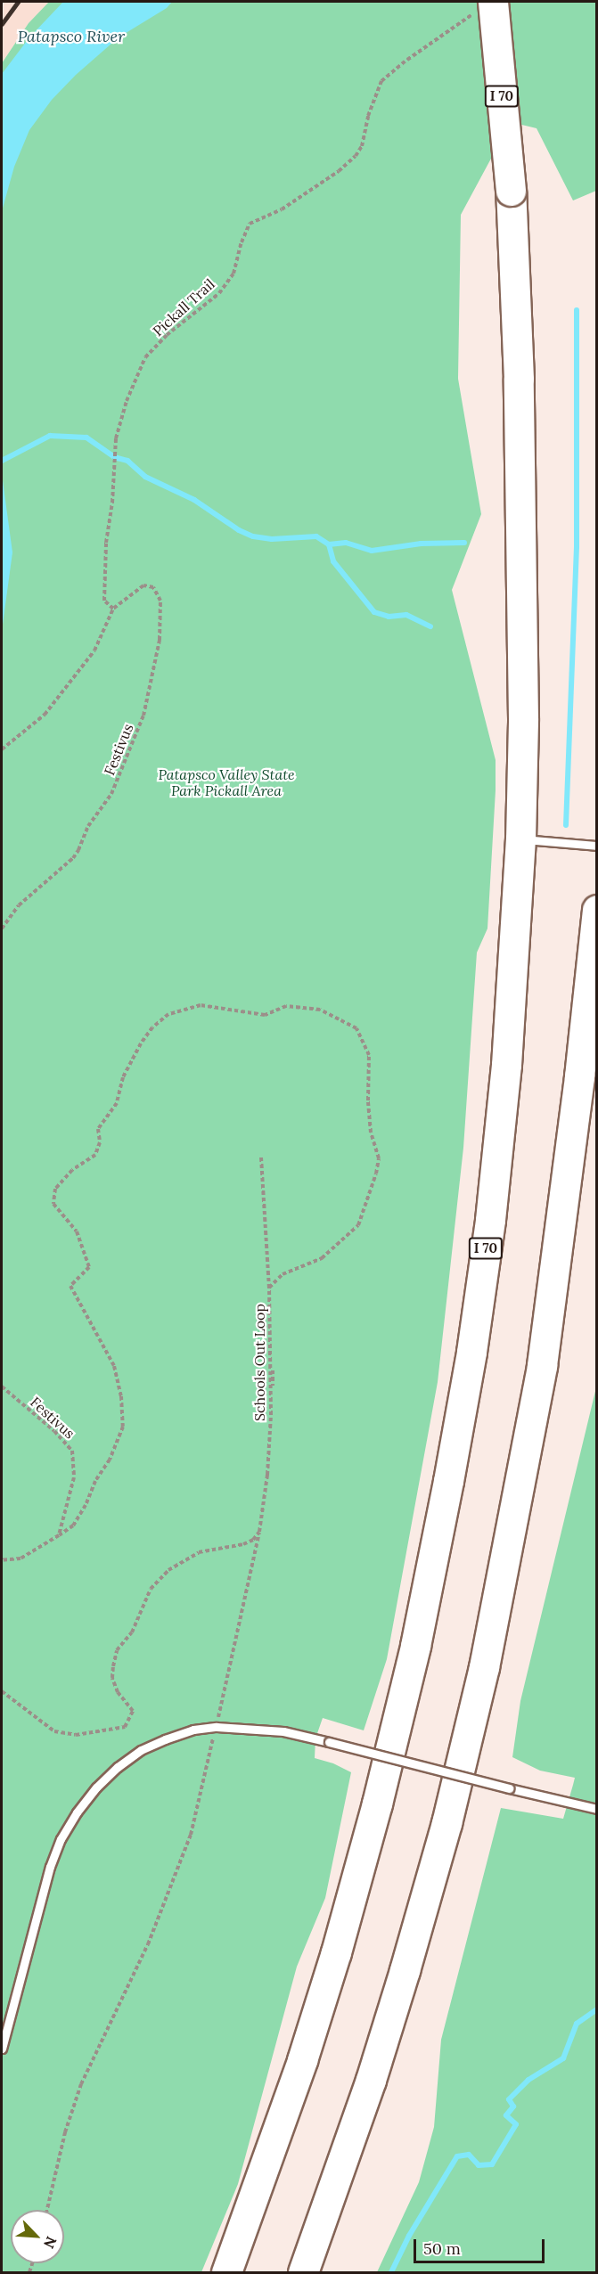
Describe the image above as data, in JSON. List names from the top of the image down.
{
  "streets": {
    "highway": ["I 70"],
    "path": ["Pickall Trail", "Festivus", "Schools Out Loop"]
  },
  "crossings": [
    ["I 70", "Pickall Trail"],
    ["Pickall Trail", "Festivus"],
    ["Festivus", "Schools Out Loop"]
  ],
  "water": ["Patapsco River"],
  "parks": ["Patapsco Valley State Park Pickall Area"],
  "scale_bar": "50 m",
  "north": "bottom right"
}
